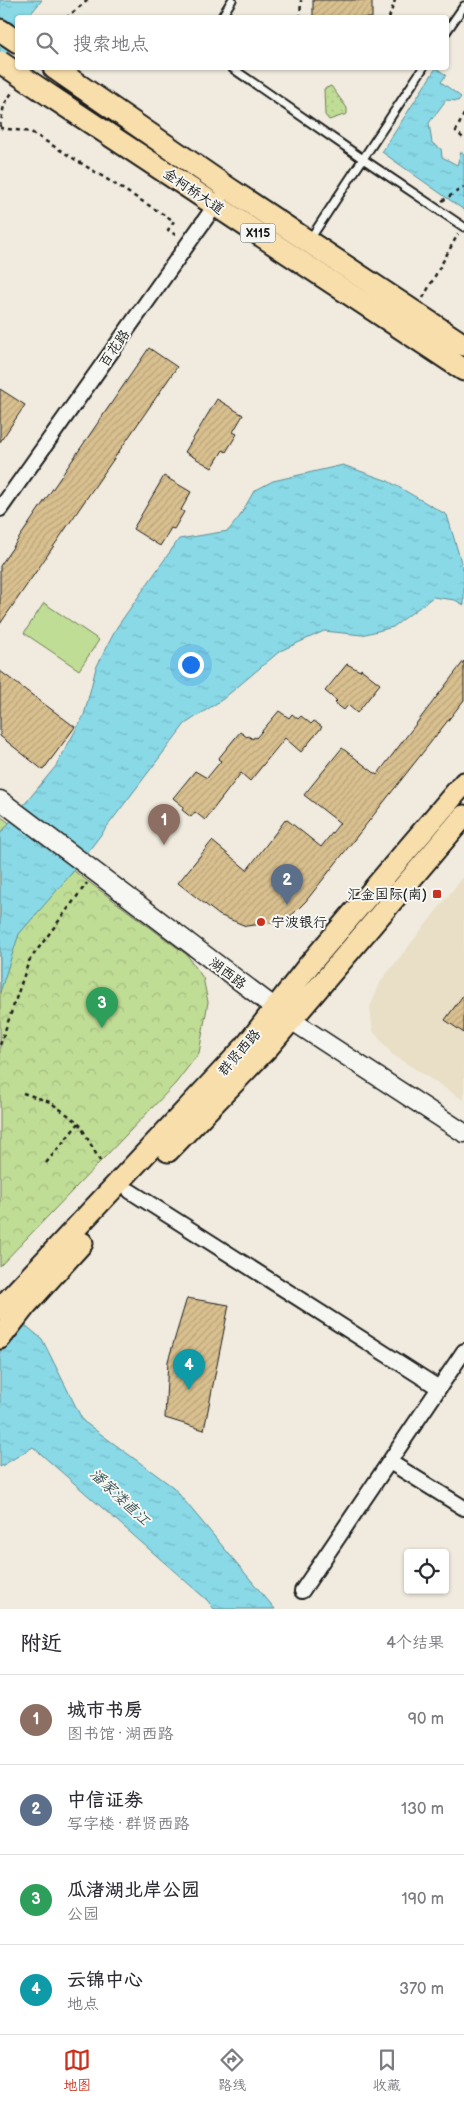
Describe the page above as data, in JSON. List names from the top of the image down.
{
  "streets": {
    "main road": ["金柯桥大道", "X115", "群贤西路"],
    "street": ["百花路", "湖西路"]
  },
  "crossings": [
    ["金柯桥大道", "百花路"],
    ["湖西路", "群贤西路"]
  ],
  "water": ["潘家溇直江"],
  "places": {
    "transit": ["汇金国际(南)"],
    "other": ["宁波银行"]
  },
  "page": {
    "search": "搜索地点",
    "pins": [
      "1",
      "2",
      "3",
      "4"
    ],
    "heading": ["附近", "4个结果"],
    "list": [
      {
        "mark": "1",
        "name": "城市书房",
        "note": "图书馆 · 湖西路",
        "value": "90 m"
      },
      {
        "mark": "2",
        "name": "中信证券",
        "note": "写字楼 · 群贤西路",
        "value": "130 m"
      },
      {
        "mark": "3",
        "name": "瓜渚湖北岸公园",
        "note": "公园",
        "value": "190 m"
      },
      {
        "mark": "4",
        "name": "云锦中心",
        "note": "地点",
        "value": "370 m"
      }
    ],
    "nav": ["地图", "路线", "收藏"]
  }
}
